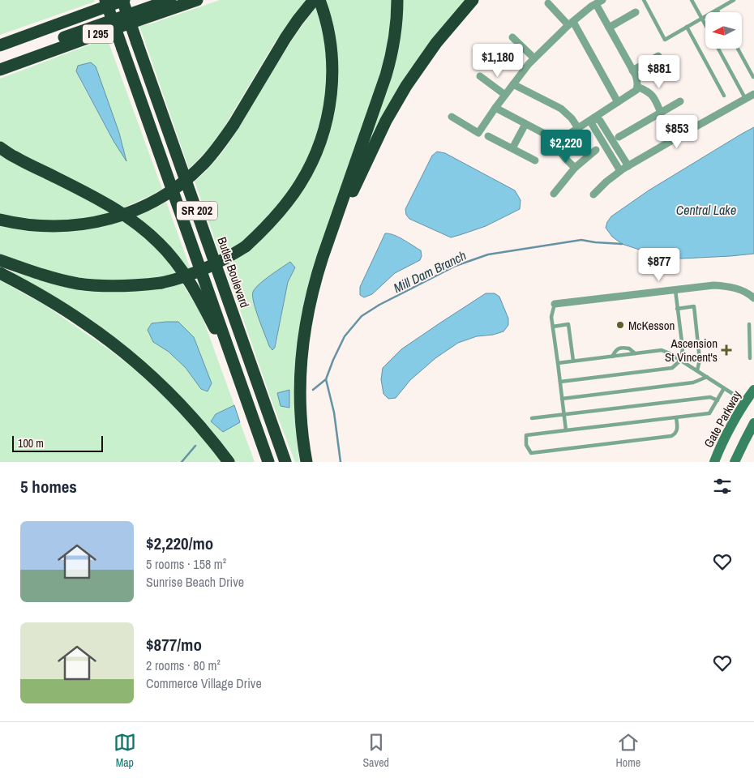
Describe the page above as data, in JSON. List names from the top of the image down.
{
  "streets": {
    "highway": ["I 295", "SR 202", "Butler Boulevard"],
    "main road": ["Gate Parkway"]
  },
  "crossings": [
    ["I 295", "Butler Boulevard"]
  ],
  "water": ["Central Lake", "Mill Dam Branch"],
  "places": {
    "other": ["McKesson"],
    "health": ["Ascension St Vincent's"]
  },
  "scale_bar": "100 m",
  "north": "left",
  "page": {
    "price": [
      "$1,180",
      "$881",
      "$853",
      "$2,220",
      "$877"
    ],
    "scale": "100 m",
    "heading": "5 homes",
    "list": [
      {
        "name": "$2,220/mo",
        "note": "5 rooms · 158 m² · Sunrise Beach Drive"
      },
      {
        "name": "$877/mo",
        "note": "2 rooms · 80 m² · Commerce Village Drive"
      }
    ],
    "tabs": ["Map", "Saved", "Home"]
  }
}
